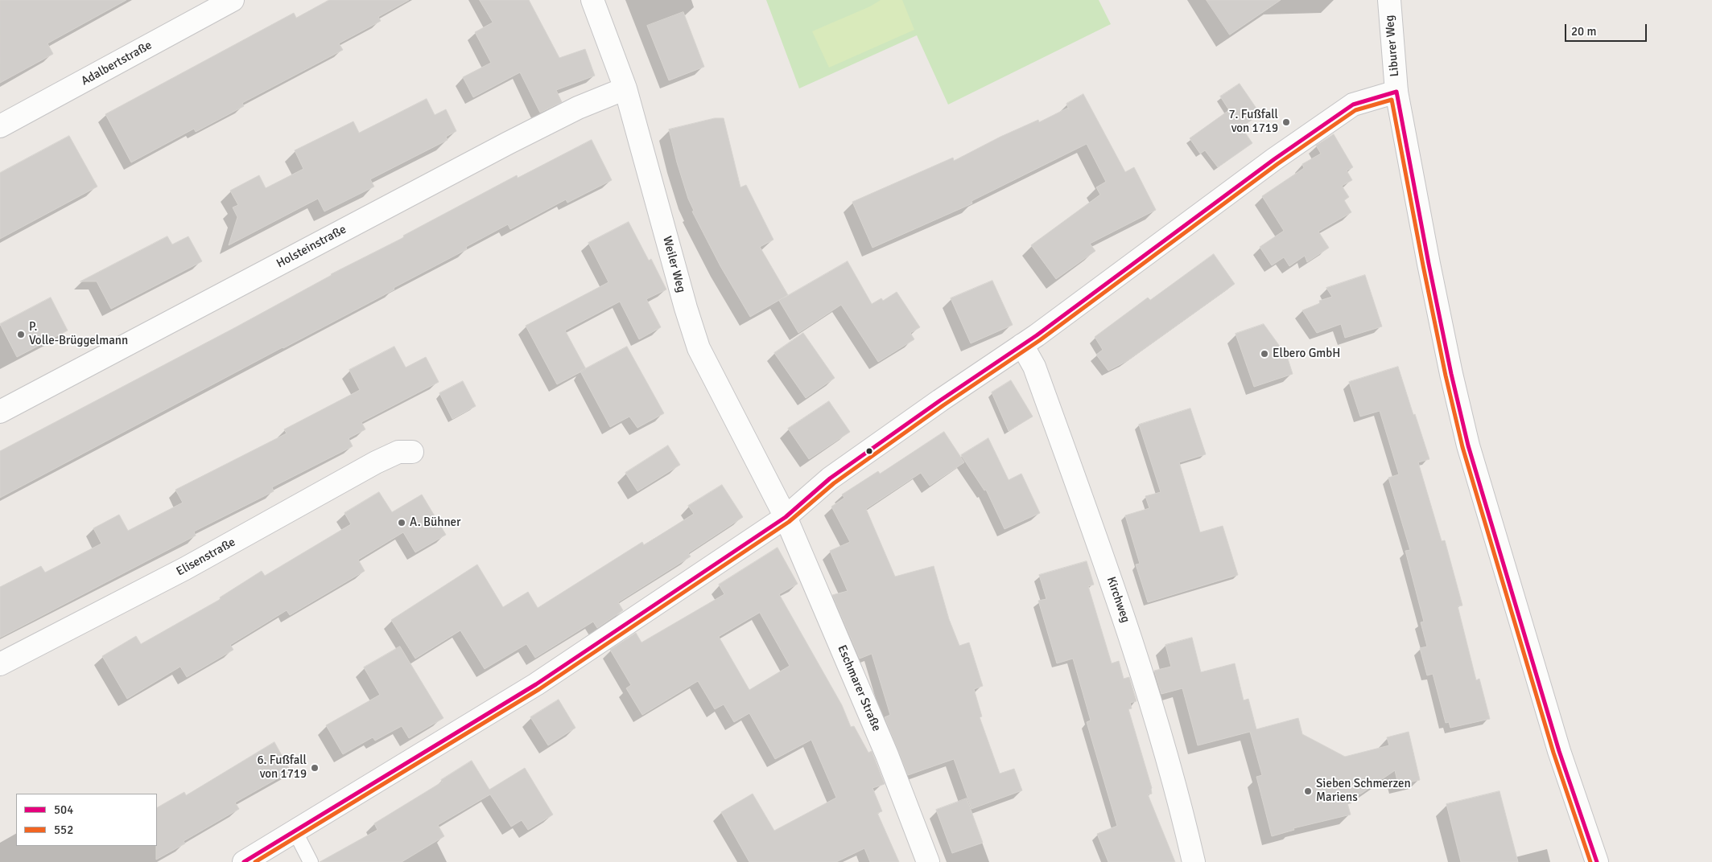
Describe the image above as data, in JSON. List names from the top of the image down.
{
  "streets": {
    "street": [
      "Liburer Weg",
      "Adalbertstraße",
      "Holsteinstraße",
      "Weiler Weg",
      "Elisenstraße",
      "Kirchweg",
      "Eschmarer Straße"
    ]
  },
  "crossings": [
    ["Holsteinstraße", "Weiler Weg"],
    ["Weiler Weg", "Eschmarer Straße"]
  ],
  "places": [
    "7. Fußfall von 1719",
    "P. Volle-Brüggelmann",
    "Elbero GmbH",
    "A. Bühner",
    "6. Fußfall von 1719",
    "Sieben Schmerzen Mariens"
  ],
  "lines": ["transit line 504", "transit line 552"],
  "legend": ["504", "552"],
  "scale_bar": "20 m"
}
